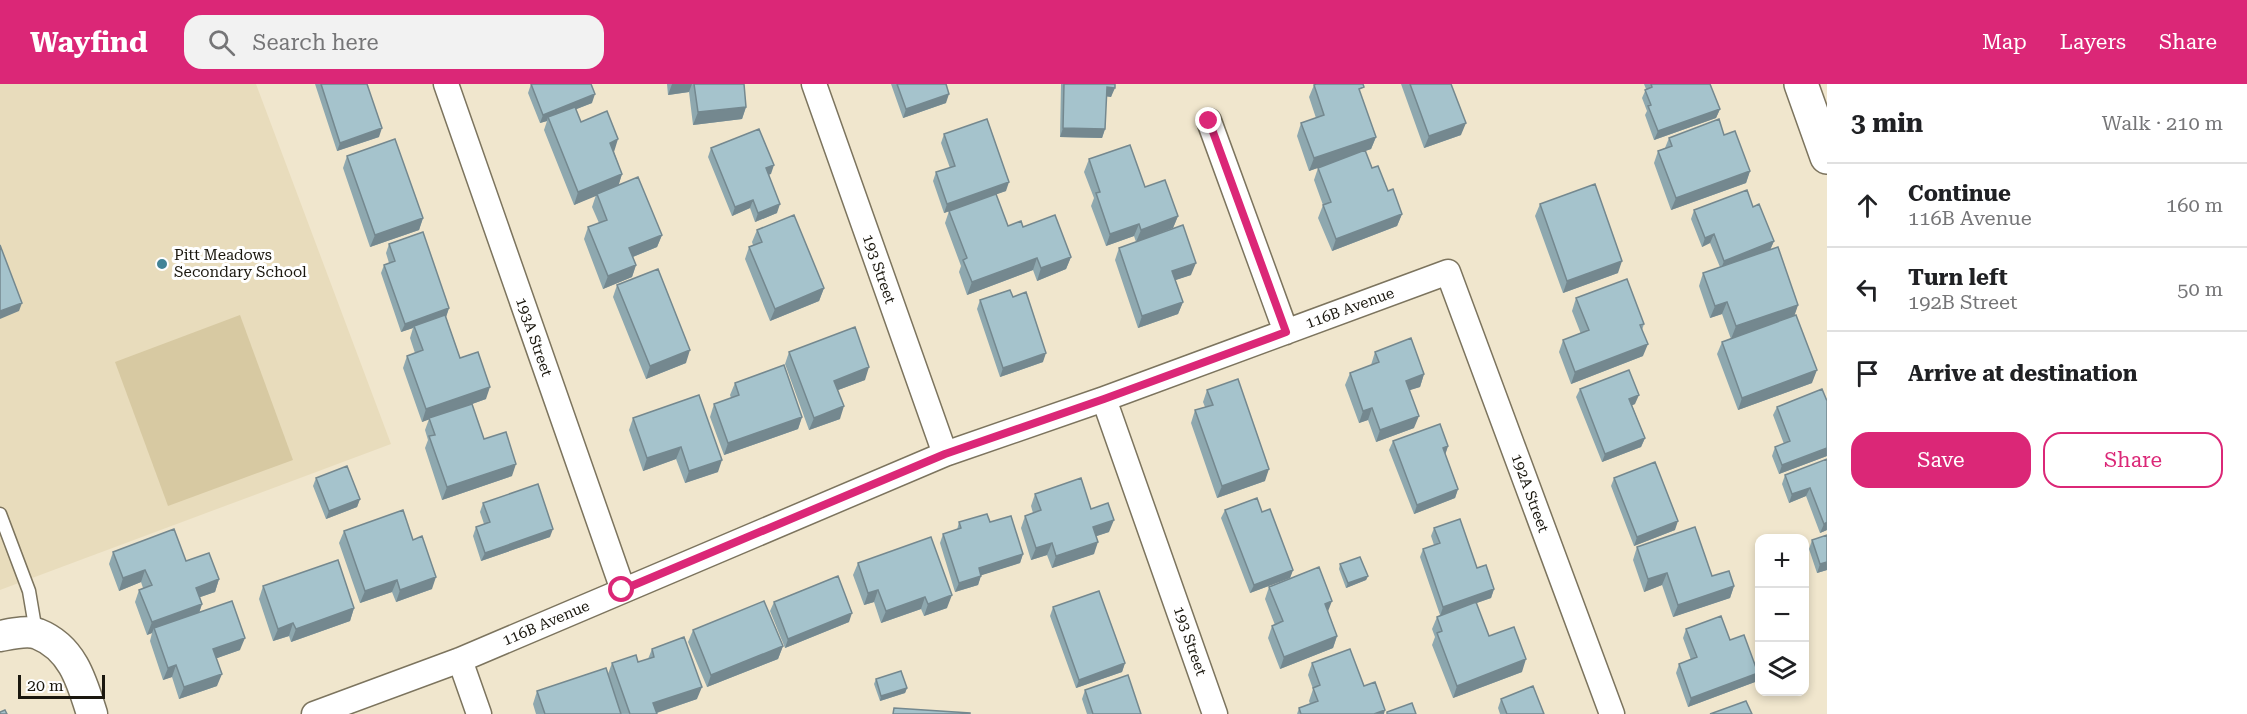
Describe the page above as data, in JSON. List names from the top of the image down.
{
  "streets": {
    "street": [
      "193 Street",
      "116B Avenue",
      "193A Street",
      "192A Street"
    ]
  },
  "crossings": [
    ["193 Street", "116B Avenue"],
    ["116B Avenue", "193A Street"],
    ["116B Avenue", "192A Street"]
  ],
  "places": ["Pitt Meadows Secondary School"],
  "scale_bar": "20 m",
  "page": {
    "header": "Wayfind",
    "search": "Search here",
    "nav": ["Map", "Layers", "Share"],
    "heading": ["3 min", "Walk · 210 m"],
    "list": [
      ["Continue", "116B Avenue", "160 m"],
      ["Turn left", "192B Street", "50 m"],
      "Arrive at destination"
    ],
    "buttons": ["Save", "Share"],
    "map_buttons": ["+", "−"],
    "scale": "20 m"
  }
}
